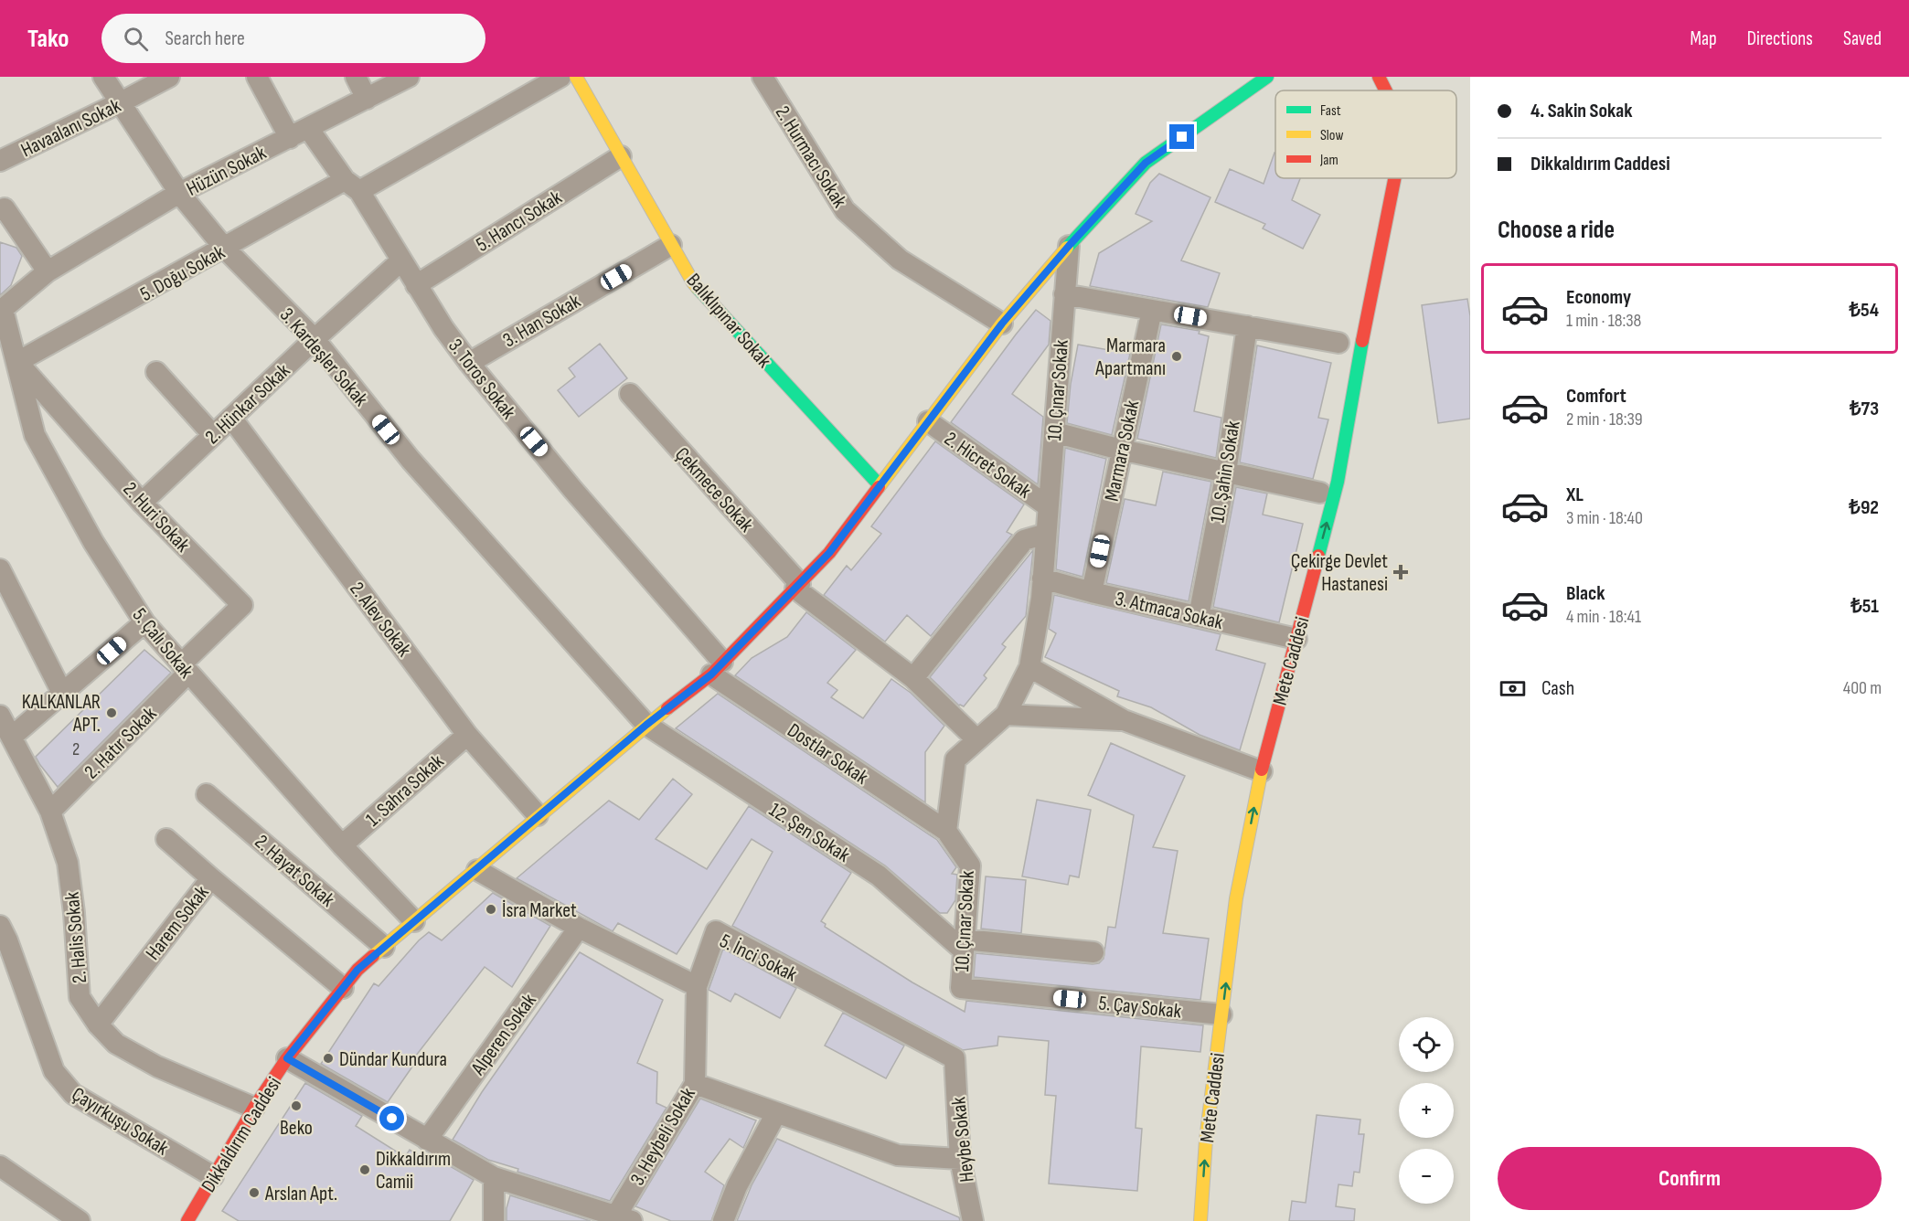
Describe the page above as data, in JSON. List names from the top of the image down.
{
  "streets": {
    "street": [
      "Havaalanı Sokak",
      "2. Hurmacı Sokak",
      "Hüzün Sokak",
      "5. Hancı Sokak",
      "5. Doğu Sokak",
      "3. Han Sokak",
      "Balıklıpınar Sokak",
      "3. Kardeşler Sokak",
      "3. Toros Sokak",
      "10. Çınar Sokak",
      "2. Hünkar Sokak",
      "Marmara Sokak",
      "2. Hicret Sokak",
      "10. Şahin Sokak",
      "Çekmece Sokak",
      "2. Huri Sokak",
      "3. Atmaca Sokak",
      "2. Alev Sokak",
      "5. Çalı Sokak",
      "Mete Caddesi",
      "2. Hatır Sokak",
      "Dostlar Sokak",
      "1. Sahra Sokak",
      "12. Şen Sokak",
      "2. Hayat Sokak",
      "Harem Sokak",
      "2. Halis Sokak",
      "5. İnci Sokak",
      "5. Çay Sokak",
      "Alperen Sokak",
      "Çayırkuşu Sokak",
      "Dikkaldırım Caddesi",
      "3. Heybeli Sokak",
      "Heybe Sokak"
    ]
  },
  "crossings": [
    ["Havaalanı Sokak", "3. Kardeşler Sokak"],
    ["2. Hurmacı Sokak", "Dikkaldırım Caddesi"],
    ["Hüzün Sokak", "3. Kardeşler Sokak"],
    ["Hüzün Sokak", "3. Toros Sokak"],
    ["Hüzün Sokak", "5. Çalı Sokak"],
    ["5. Hancı Sokak", "Balıklıpınar Sokak"],
    ["5. Hancı Sokak", "3. Toros Sokak"],
    ["5. Doğu Sokak", "3. Kardeşler Sokak"],
    ["5. Doğu Sokak", "3. Toros Sokak"],
    ["5. Doğu Sokak", "2. Huri Sokak"],
    ["5. Doğu Sokak", "5. Çalı Sokak"],
    ["3. Han Sokak", "Balıklıpınar Sokak"],
    ["3. Han Sokak", "3. Toros Sokak"],
    ["Balıklıpınar Sokak", "Dikkaldırım Caddesi"],
    ["3. Kardeşler Sokak", "2. Hünkar Sokak"],
    ["3. Kardeşler Sokak", "12. Şen Sokak"],
    ["3. Kardeşler Sokak", "Dikkaldırım Caddesi"],
    ["3. Toros Sokak", "2. Hünkar Sokak"],
    ["3. Toros Sokak", "Dostlar Sokak"],
    ["3. Toros Sokak", "Dikkaldırım Caddesi"],
    ["10. Çınar Sokak", "2. Hicret Sokak"],
    ["10. Çınar Sokak", "3. Atmaca Sokak"],
    ["10. Çınar Sokak", "Dostlar Sokak"],
    ["10. Çınar Sokak", "12. Şen Sokak"],
    ["10. Çınar Sokak", "5. Çay Sokak"],
    ["10. Çınar Sokak", "Dikkaldırım Caddesi"],
    ["2. Hünkar Sokak", "2. Huri Sokak"],
    ["2. Hünkar Sokak", "2. Alev Sokak"],
    ["Marmara Sokak", "3. Atmaca Sokak"],
    ["2. Hicret Sokak", "Dikkaldırım Caddesi"],
    ["10. Şahin Sokak", "3. Atmaca Sokak"],
    ["Çekmece Sokak", "Dikkaldırım Caddesi"],
    ["2. Huri Sokak", "5. Çalı Sokak"],
    ["2. Huri Sokak", "2. Hatır Sokak"],
    ["3. Atmaca Sokak", "Mete Caddesi"],
    ["2. Alev Sokak", "1. Sahra Sokak"],
    ["2. Alev Sokak", "Dikkaldırım Caddesi"],
    ["5. Çalı Sokak", "2. Hatır Sokak"],
    ["5. Çalı Sokak", "1. Sahra Sokak"],
    ["5. Çalı Sokak", "Dikkaldırım Caddesi"],
    ["Mete Caddesi", "5. Çay Sokak"],
    ["2. Hatır Sokak", "2. Halis Sokak"],
    ["Dostlar Sokak", "Dikkaldırım Caddesi"],
    ["12. Şen Sokak", "Dikkaldırım Caddesi"],
    ["2. Hayat Sokak", "Dikkaldırım Caddesi"],
    ["Harem Sokak", "2. Halis Sokak"],
    ["Harem Sokak", "Dikkaldırım Caddesi"],
    ["2. Halis Sokak", "Dikkaldırım Caddesi"],
    ["5. İnci Sokak", "3. Heybeli Sokak"],
    ["5. İnci Sokak", "Heybe Sokak"],
    ["Çayırkuşu Sokak", "Dikkaldırım Caddesi"]
  ],
  "one_way": ["Mete Caddesi"],
  "places": {
    "other": [
      "Marmara Apartmanı",
      "KALKANLAR APT.",
      "İsra Market",
      "Dündar Kundura",
      "Beko",
      "Dikkaldırım Camii",
      "Arslan Apt."
    ],
    "health": ["Çekirge Devlet Hastanesi"]
  },
  "house_numbers": ["2"],
  "legend": ["Fast", "Slow", "Jam"],
  "page": {
    "header": "Tako",
    "search": "Search here",
    "nav": ["Map", "Directions", "Saved"],
    "banner": ["4. Sakin Sokak", "Dikkaldırım Caddesi"],
    "heading": "Choose a ride",
    "list": [
      {
        "name": "Economy",
        "note": "1 min · 18:38",
        "value": "₺54"
      },
      {
        "name": "Comfort",
        "note": "2 min · 18:39",
        "value": "₺73"
      },
      {
        "name": "XL",
        "note": "3 min · 18:40",
        "value": "₺92"
      },
      {
        "name": "Black",
        "note": "4 min · 18:41",
        "value": "₺51"
      }
    ],
    "pay": ["Cash", "400 m"],
    "map_buttons": ["+", "−"],
    "buttons": "Confirm"
  }
}
